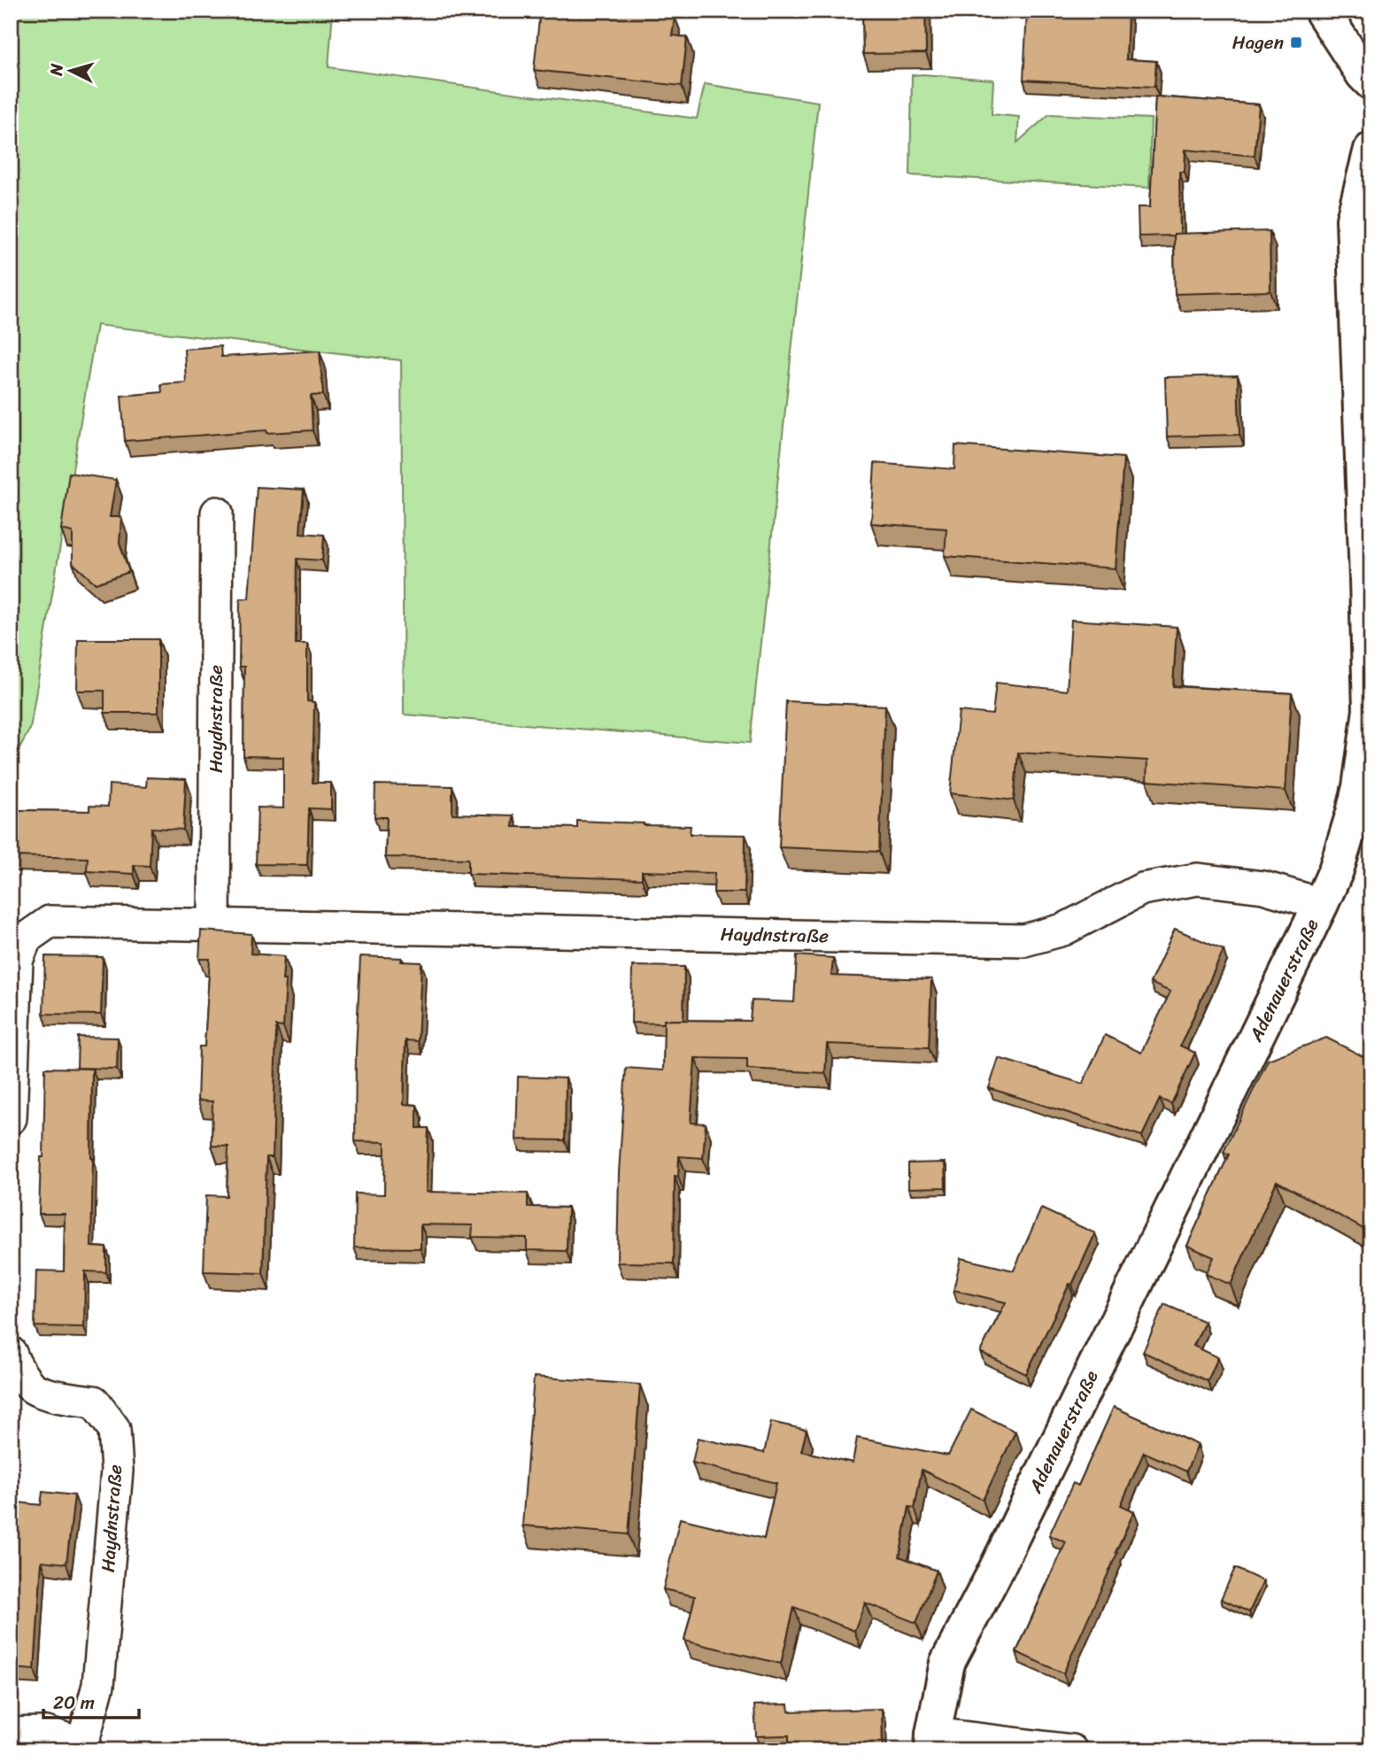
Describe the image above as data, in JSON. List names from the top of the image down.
{
  "streets": {
    "street": ["Haydnstraße", "Adenauerstraße"]
  },
  "crossings": [
    ["Haydnstraße", "Adenauerstraße"]
  ],
  "places": {
    "transit": ["Hagen"]
  },
  "scale_bar": "20 m",
  "north": "left"
}
